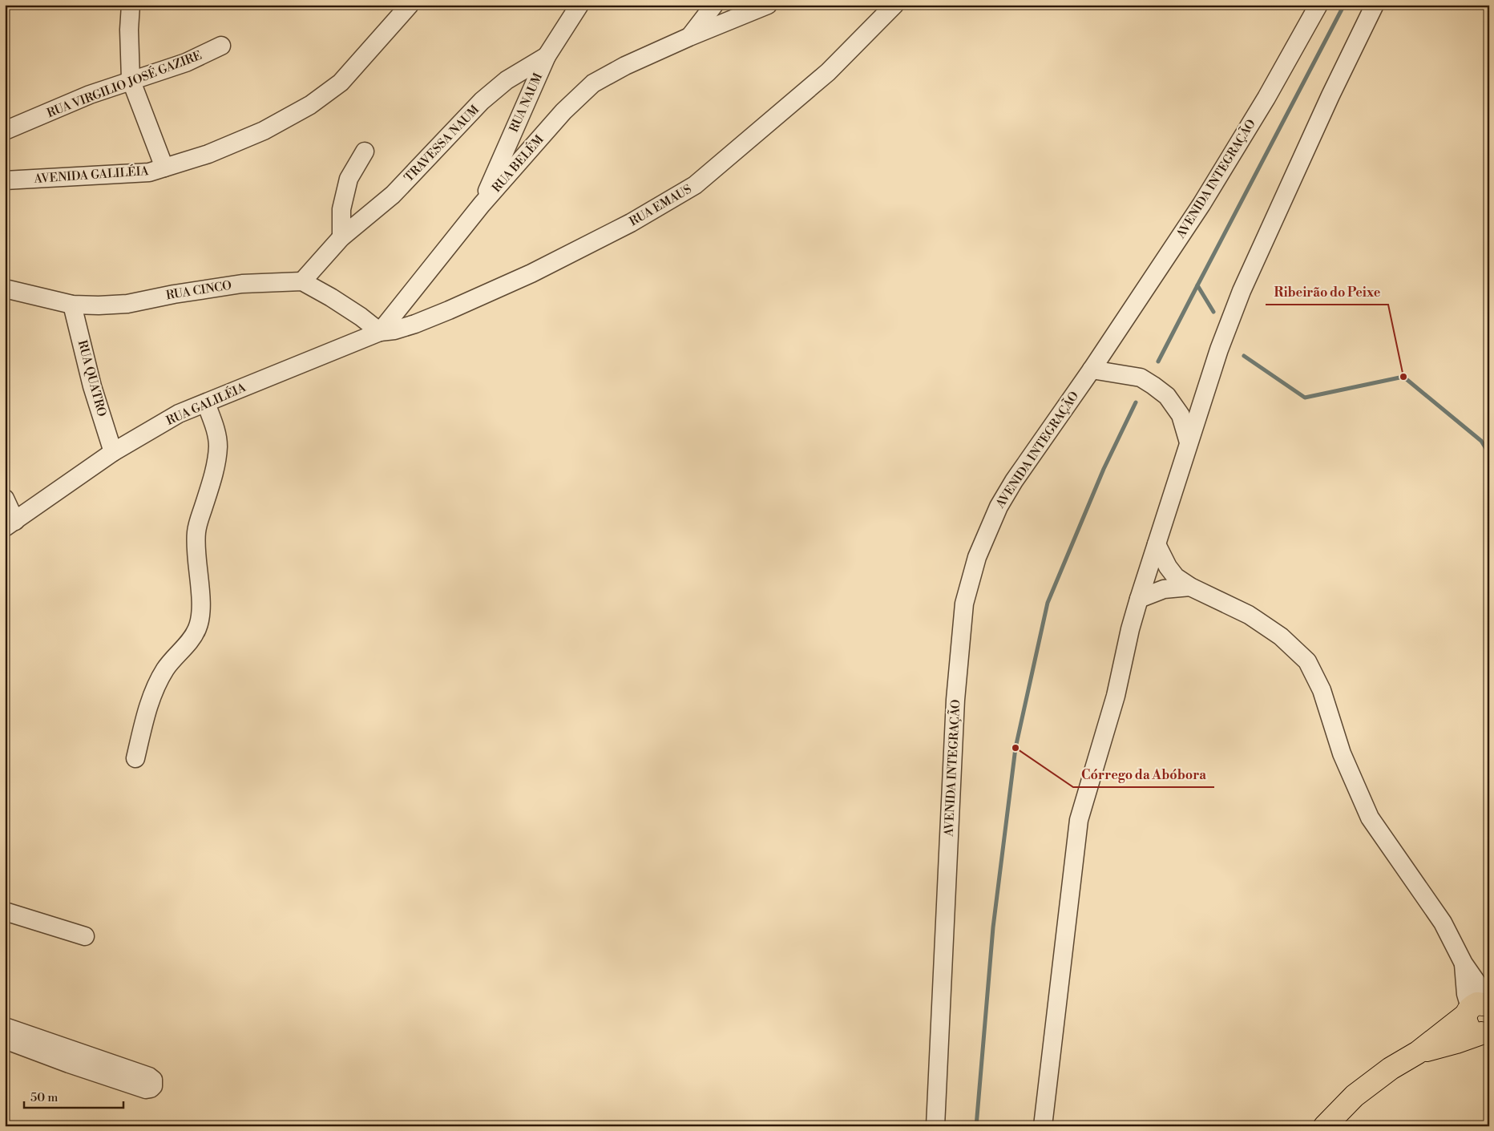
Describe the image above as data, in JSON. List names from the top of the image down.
{
  "streets": {
    "street": [
      "RUA VIRGILIO JOSÉ GAZIRE",
      "RUA NAUM",
      "TRAVESSA NAUM",
      "RUA BELÉM",
      "AVENIDA GALILÉIA",
      "AVENIDA INTEGRAÇÃO",
      "RUA EMAUS",
      "RUA CINCO",
      "RUA QUATRO",
      "RUA GALILÉIA"
    ]
  },
  "crossings": [
    ["RUA NAUM", "TRAVESSA NAUM"],
    ["RUA NAUM", "RUA BELÉM"],
    ["TRAVESSA NAUM", "RUA CINCO"],
    ["RUA BELÉM", "RUA EMAUS"],
    ["RUA BELÉM", "RUA GALILÉIA"],
    ["RUA EMAUS", "RUA GALILÉIA"],
    ["RUA CINCO", "RUA QUATRO"],
    ["RUA QUATRO", "RUA GALILÉIA"]
  ],
  "places": ["Ribeirão do Peixe", "Córrego da Abóbora"],
  "scale_bar": "50 m"
}
